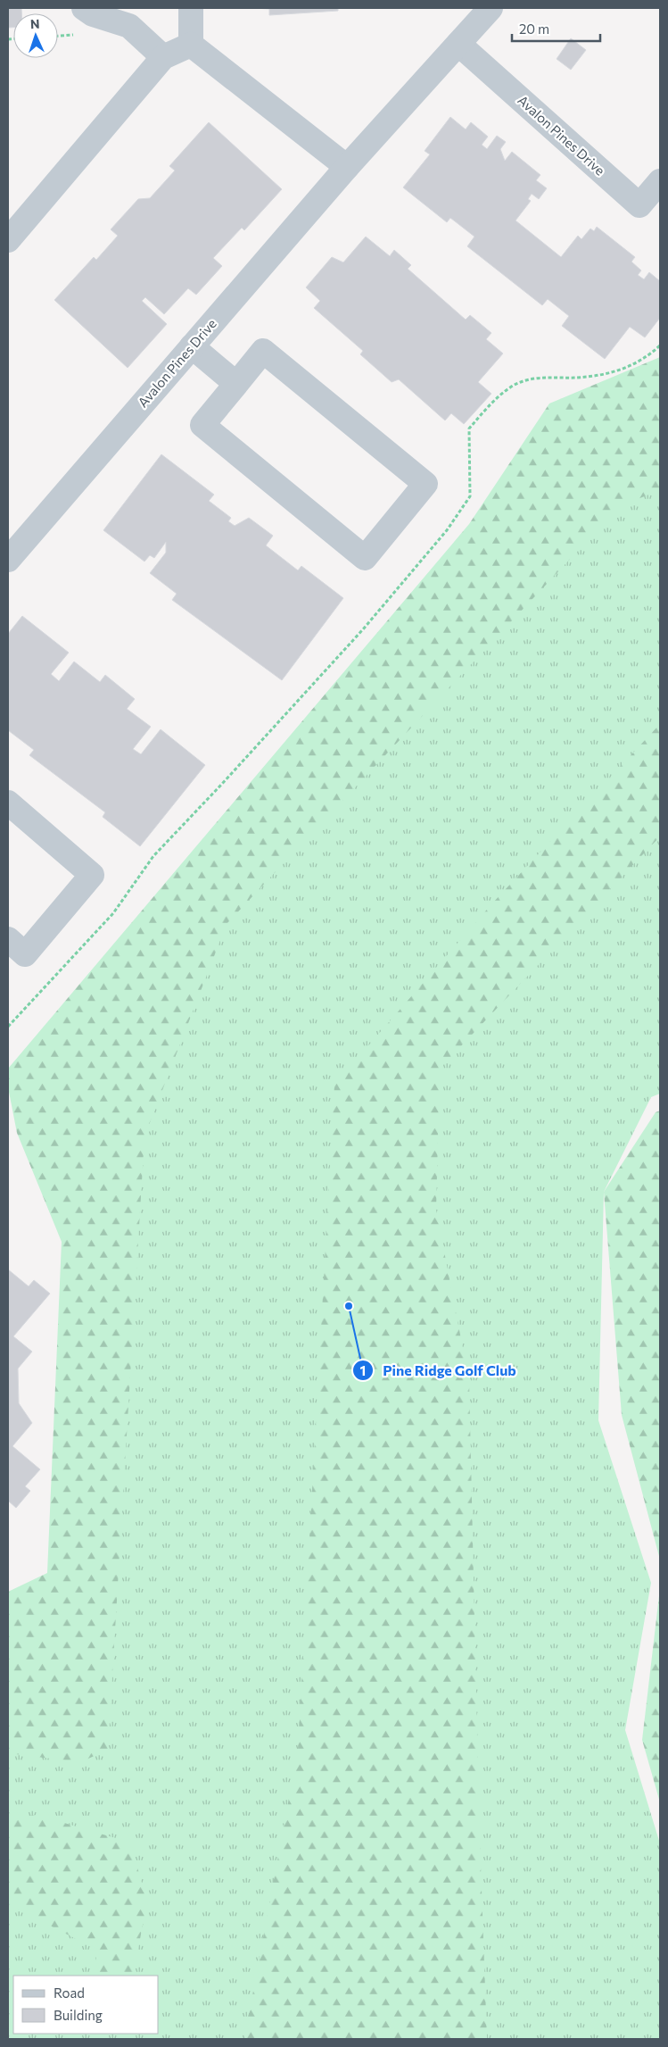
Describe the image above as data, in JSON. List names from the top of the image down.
{
  "streets": {
    "street": ["Avalon Pines Drive"]
  },
  "places": ["Pine Ridge Golf Club"],
  "legend": ["Road", "Building"],
  "scale_bar": "20 m",
  "north": "top"
}
